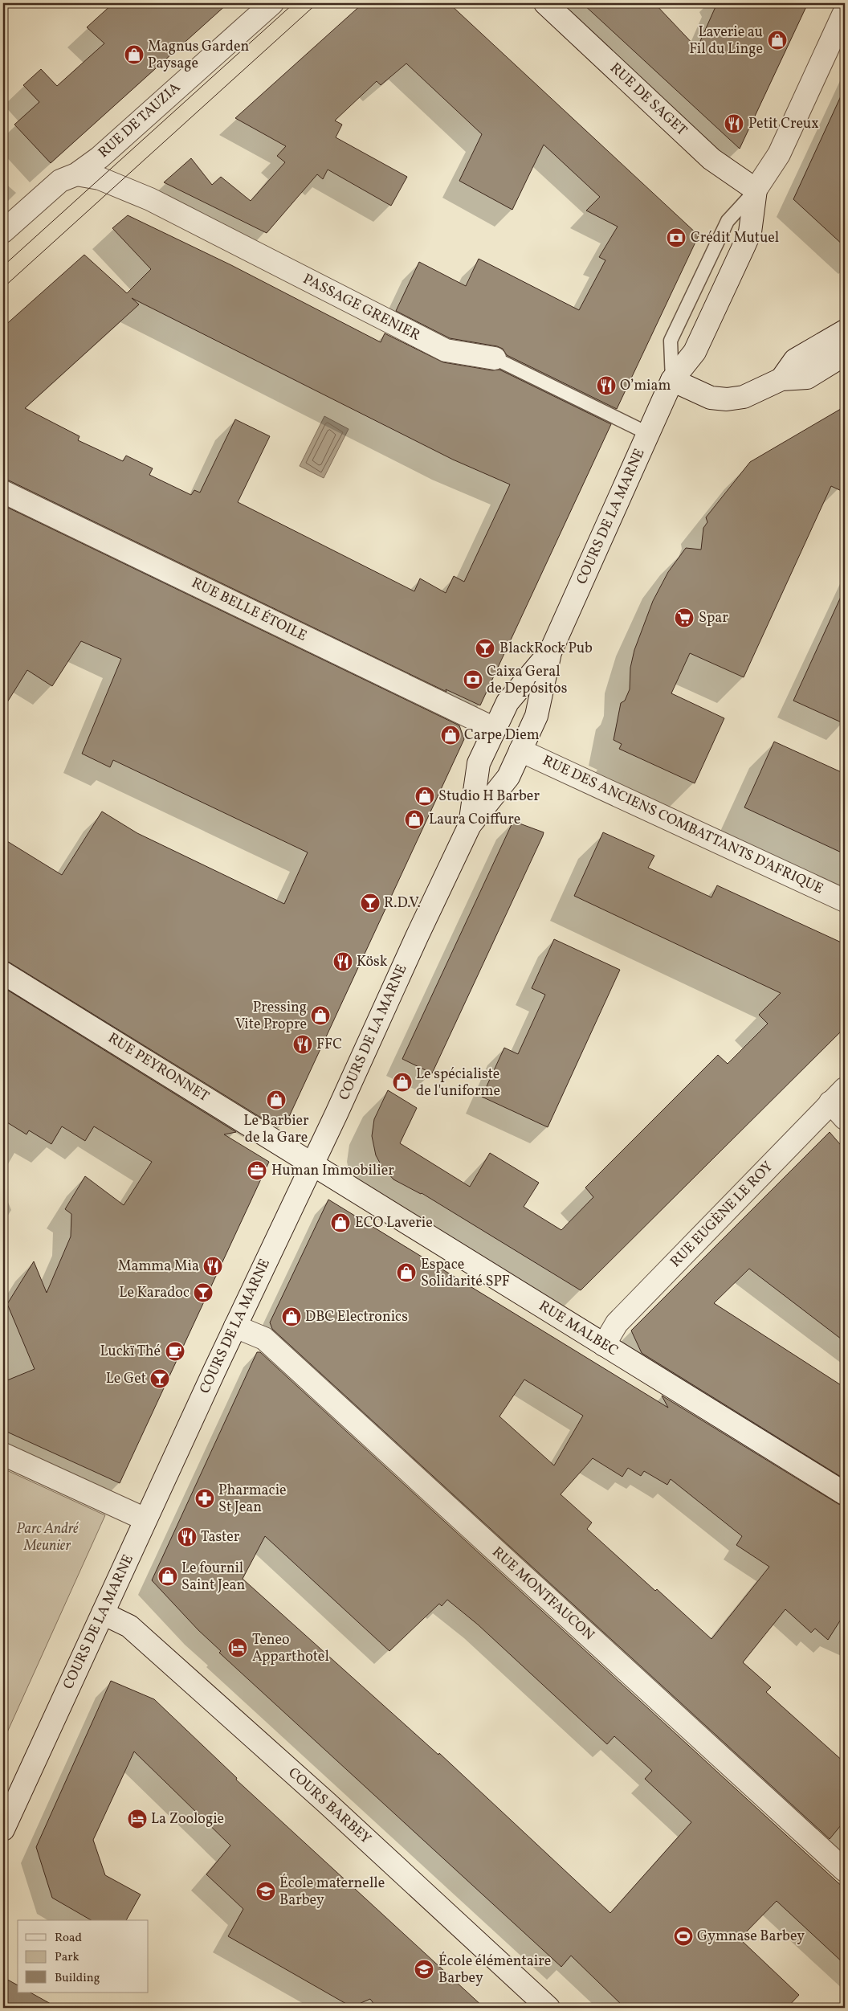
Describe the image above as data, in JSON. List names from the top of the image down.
{
  "streets": {
    "street": [
      "RUE DE SAGET",
      "RUE DE TAUZIA",
      "PASSAGE GRENIER",
      "COURS DE LA MARNE",
      "RUE BELLE ÉTOILE",
      "RUE DES ANCIENS COMBATTANTS D'AFRIQUE",
      "RUE PEYRONNET",
      "RUE EUGÈNE LE ROY",
      "RUE MALBEC",
      "RUE MONTFAUCON",
      "COURS BARBEY"
    ]
  },
  "crossings": [
    ["RUE DE SAGET", "COURS DE LA MARNE"],
    ["RUE DE TAUZIA", "PASSAGE GRENIER"],
    ["PASSAGE GRENIER", "COURS DE LA MARNE"],
    ["COURS DE LA MARNE", "RUE BELLE ÉTOILE"],
    ["COURS DE LA MARNE", "RUE DES ANCIENS COMBATTANTS D'AFRIQUE"],
    ["COURS DE LA MARNE", "RUE PEYRONNET"],
    ["COURS DE LA MARNE", "RUE MALBEC"],
    ["COURS DE LA MARNE", "RUE MONTFAUCON"],
    ["COURS DE LA MARNE", "COURS BARBEY"],
    ["RUE PEYRONNET", "RUE MALBEC"],
    ["RUE EUGÈNE LE ROY", "RUE MALBEC"]
  ],
  "parks": ["Parc André Meunier"],
  "places": {
    "shop": [
      "Laverie au Fil du Linge",
      "Magnus Garden Paysage",
      "Carpe Diem",
      "Studio H Barber",
      "Laura Coiffure",
      "Pressing Vite Propre",
      "Le spécialiste de l'uniforme",
      "Le Barbier de la Gare",
      "ECO Laverie",
      "Espace Solidarité SPF",
      "DBC Electronics",
      "Le fournil Saint Jean"
    ],
    "restaurant": [
      "Petit Creux",
      "O’miam",
      "Kösk",
      "FFC",
      "Mamma Mia",
      "Taster"
    ],
    "bank": ["Crédit Mutuel", "Caixa Geral de Depósitos"],
    "supermarket": ["Spar"],
    "bar": [
      "BlackRock Pub",
      "R.D.V.",
      "Le Karadoc",
      "Le Get"
    ],
    "office": ["Human Immobilier"],
    "cafe": ["Luckï Thé"],
    "pharmacy": ["Pharmacie St Jean"],
    "hotel": ["Teneo Apparthotel", "La Zoologie"],
    "school or university": ["École maternelle Barbey", "École élémentaire Barbey"],
    "sports": ["Gymnase Barbey"]
  },
  "legend": ["Road", "Park", "Building"]
}
